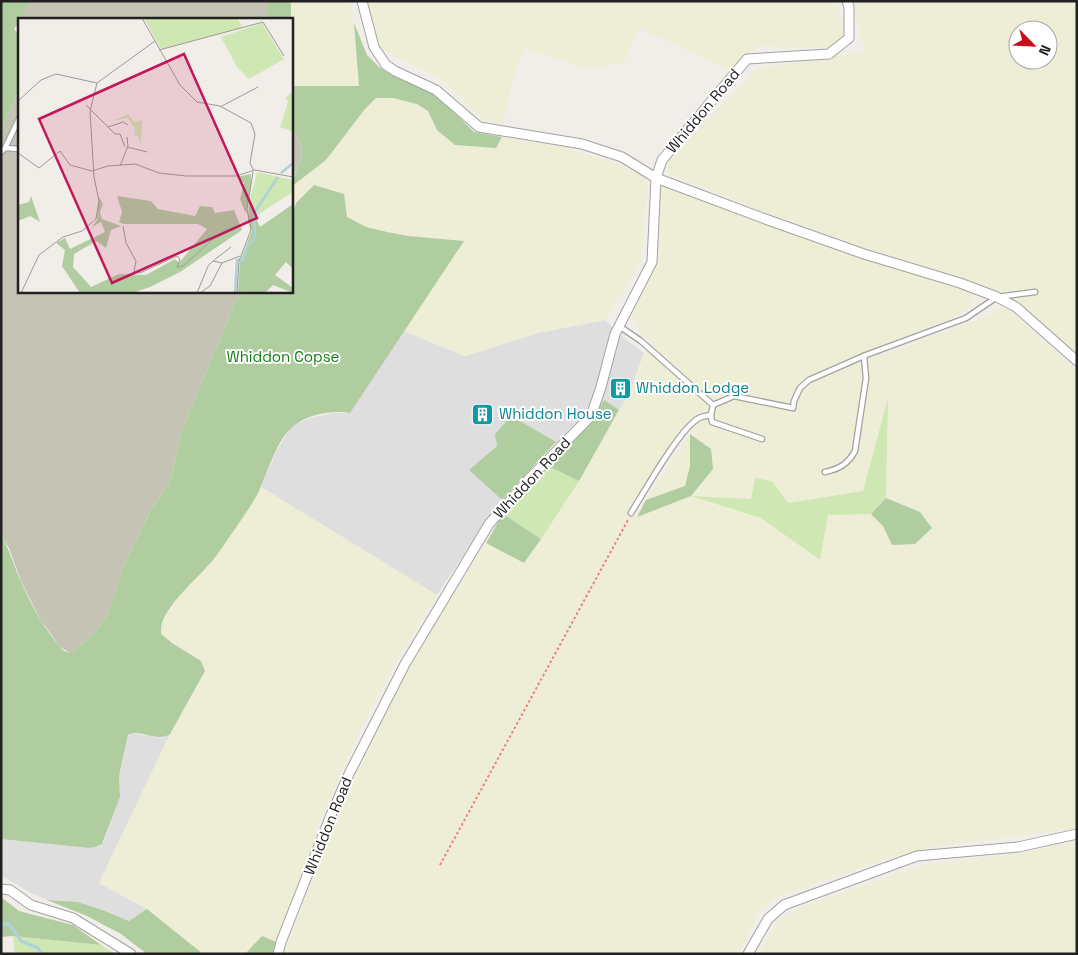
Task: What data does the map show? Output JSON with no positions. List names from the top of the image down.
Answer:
{
  "streets": {
    "street": ["Whiddon Road"]
  },
  "parks": ["Whiddon Copse"],
  "places": {
    "building": ["Whiddon Lodge", "Whiddon House"]
  },
  "north": "bottom right"
}
